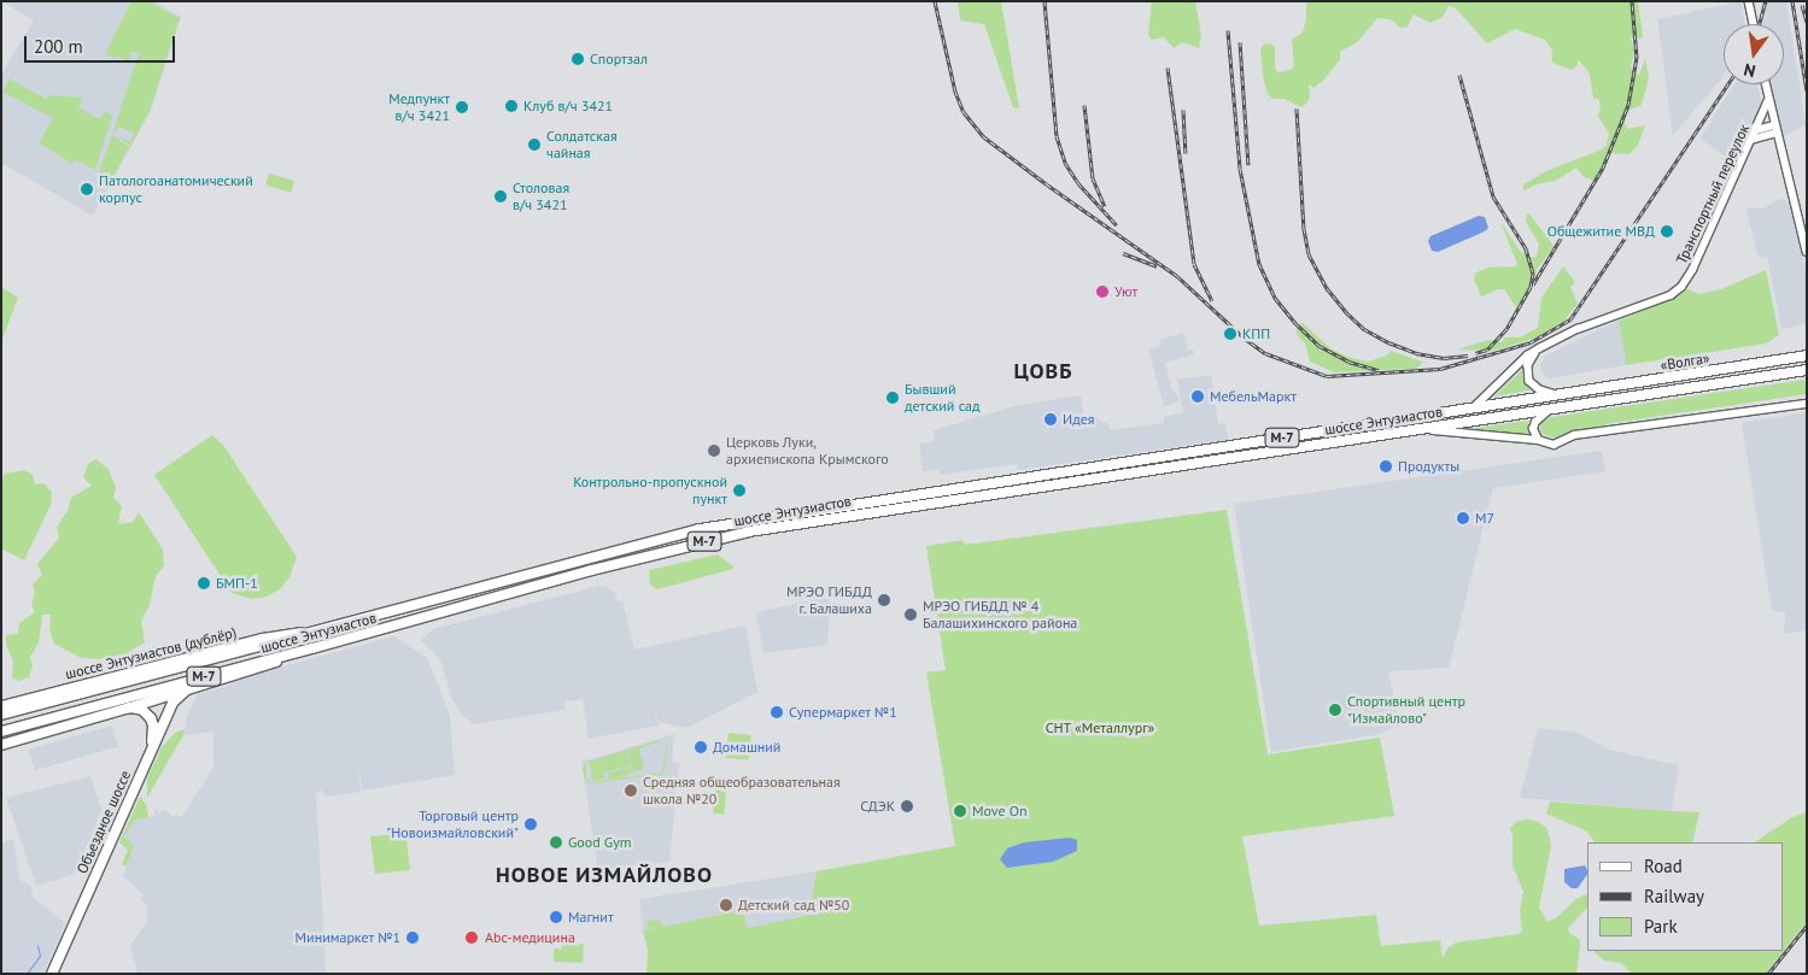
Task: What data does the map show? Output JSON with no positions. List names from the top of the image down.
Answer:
{
  "streets": {
    "main road": [
      "«Волга»",
      "шоссе Энтузиастов",
      "М-7",
      "шоссе Энтузиастов (дублёр)",
      "Объездное шоссе"
    ],
    "street": ["Транспортный переулок"]
  },
  "crossings": [
    ["Транспортный переулок", "шоссе Энтузиастов"],
    ["«Волга»", "шоссе Энтузиастов"],
    ["шоссе Энтузиастов", "шоссе Энтузиастов (дублёр)"]
  ],
  "districts": ["ЦОВБ", "НОВОЕ ИЗМАЙЛОВО"],
  "parks": ["СНТ «Металлург»"],
  "places": [
    "Спортзал",
    "Клуб в/ч 3421",
    "Медпункт в/ч 3421",
    "Солдатская чайная",
    "Патологоанатомический корпус",
    "Столовая в/ч 3421",
    "Общежитие МВД",
    "Уют",
    "КПП",
    "МебельМаркт",
    "Бывший детский сад",
    "Идея",
    "Церковь Луки, архиепископа Крымского",
    "Продукты",
    "Контрольно-пропускной пункт",
    "М7",
    "БМП-1",
    "МРЭО ГИБДД г. Балашиха",
    "МРЭО ГИБДД № 4 Балашихинского района",
    "Спортивный центр \"Измайлово\"",
    "Супермаркет №1",
    "Домашний",
    "Средняя общеобразовательная школа №20",
    "СДЭК",
    "Move On",
    "Торговый центр \"Новоизмайловский\"",
    "Good Gym",
    "Детский сад №50",
    "Магнит",
    "Минимаркет №1",
    "Abc-медицина"
  ],
  "legend": ["Road", "Railway", "Park"],
  "scale_bar": "200 m",
  "north": "bottom"
}
